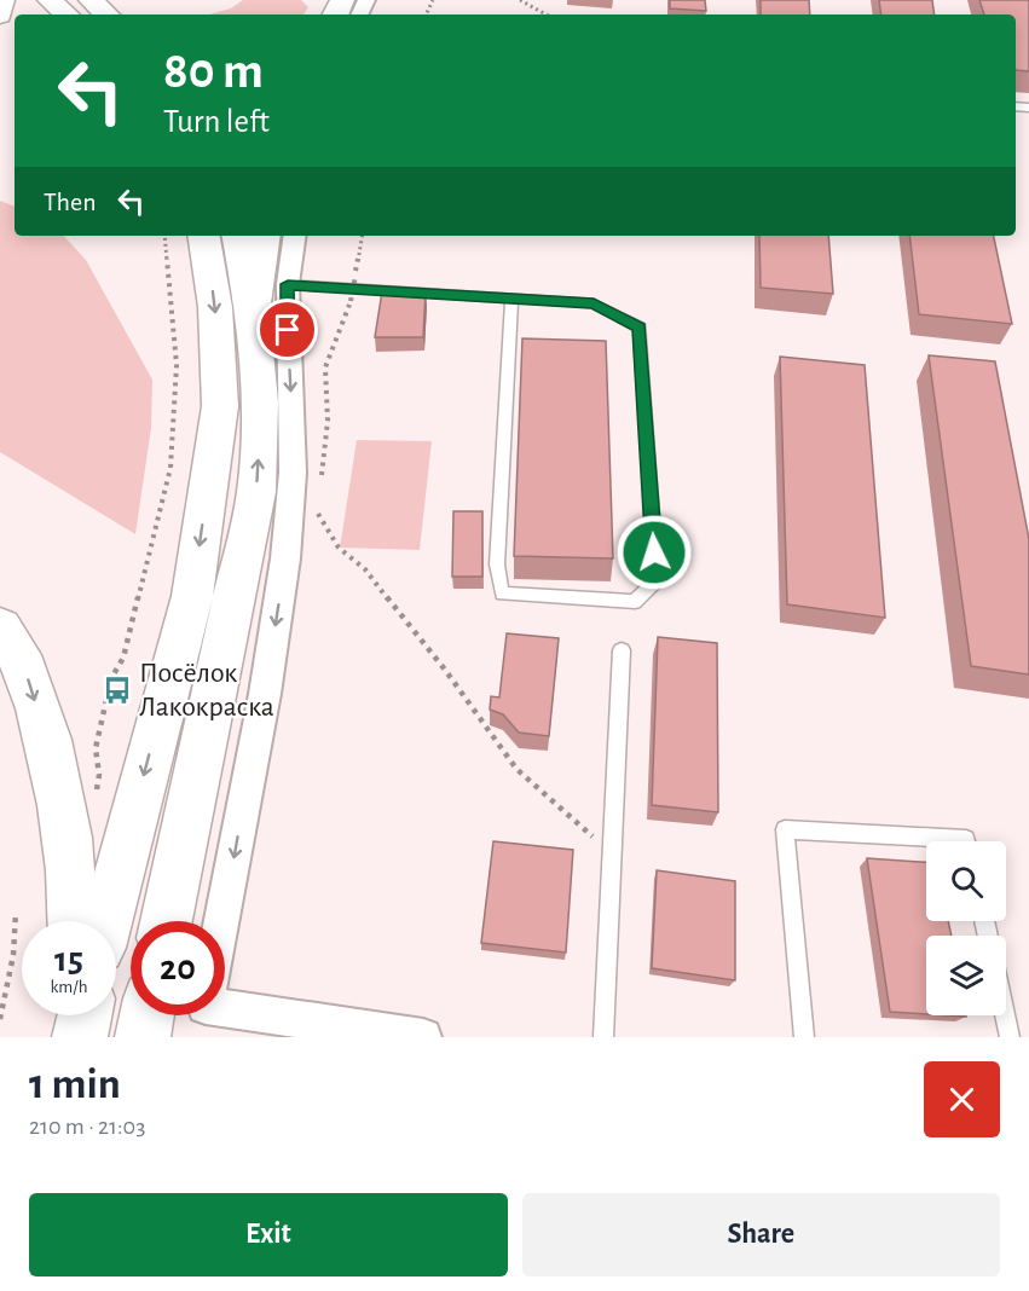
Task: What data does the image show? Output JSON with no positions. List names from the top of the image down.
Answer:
{
  "places": {
    "bus stop": ["Посёлок Лакокраска"]
  },
  "page": {
    "turn": ["80 m", "Turn left"],
    "then": "Then",
    "speed": "15 km/h",
    "limit": "20",
    "heading": ["1 min", "210 m · 21:03"],
    "buttons": ["Exit", "Share"]
  }
}
